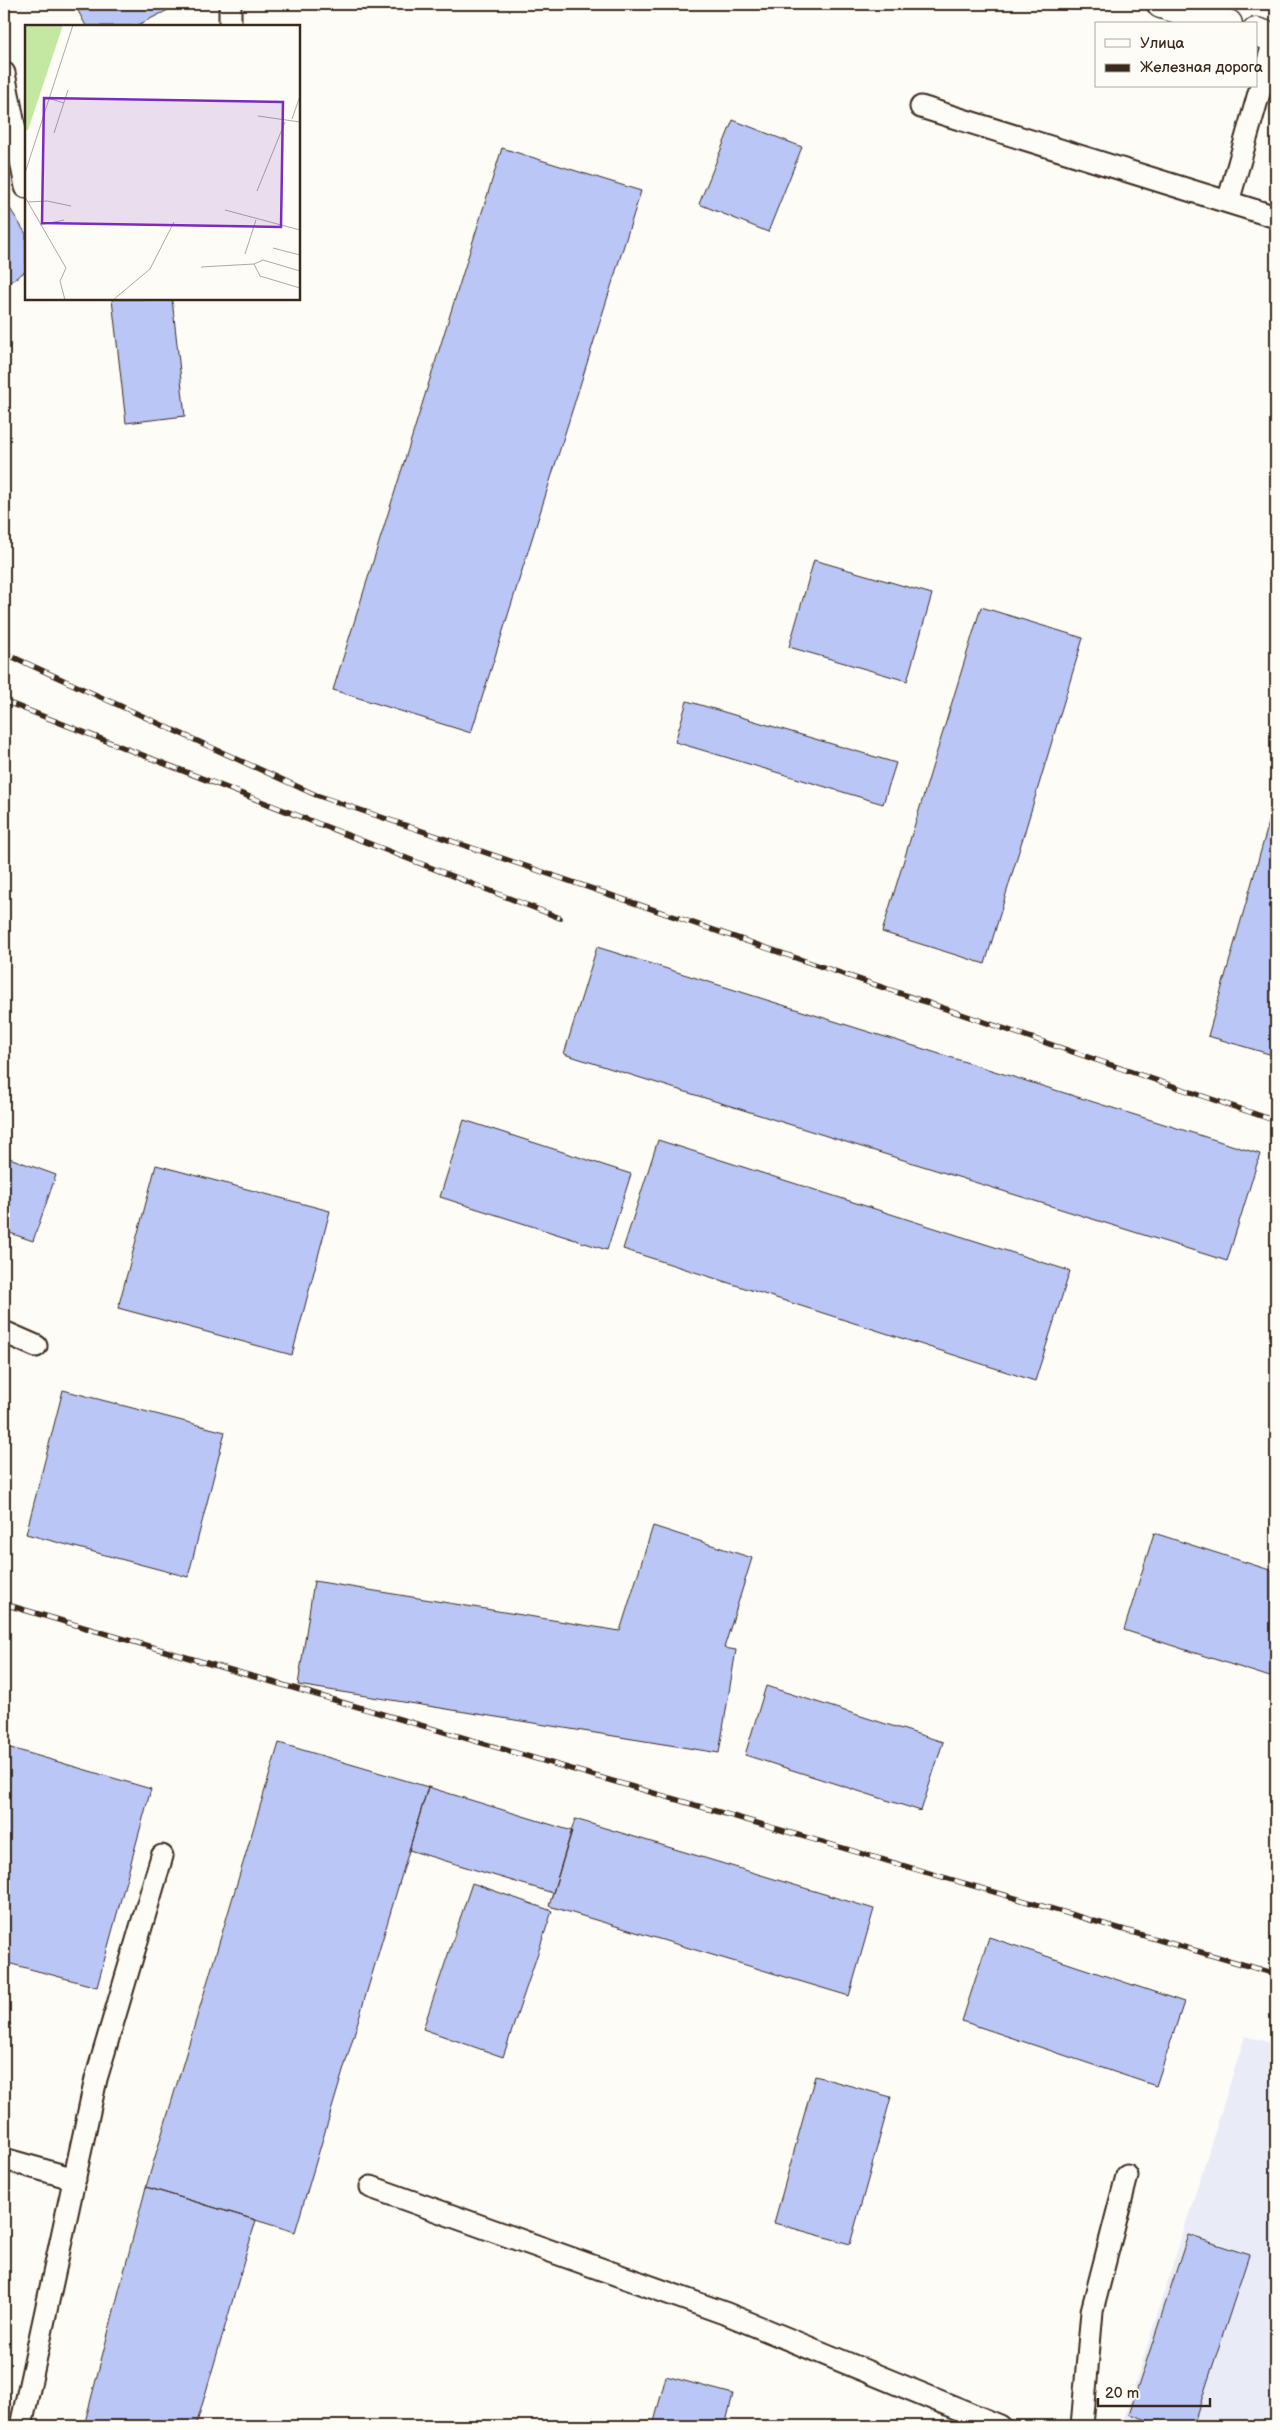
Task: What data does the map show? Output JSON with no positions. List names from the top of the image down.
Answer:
{
  "legend": ["Улица", "Железная дорога"],
  "scale_bar": "20 m"
}
